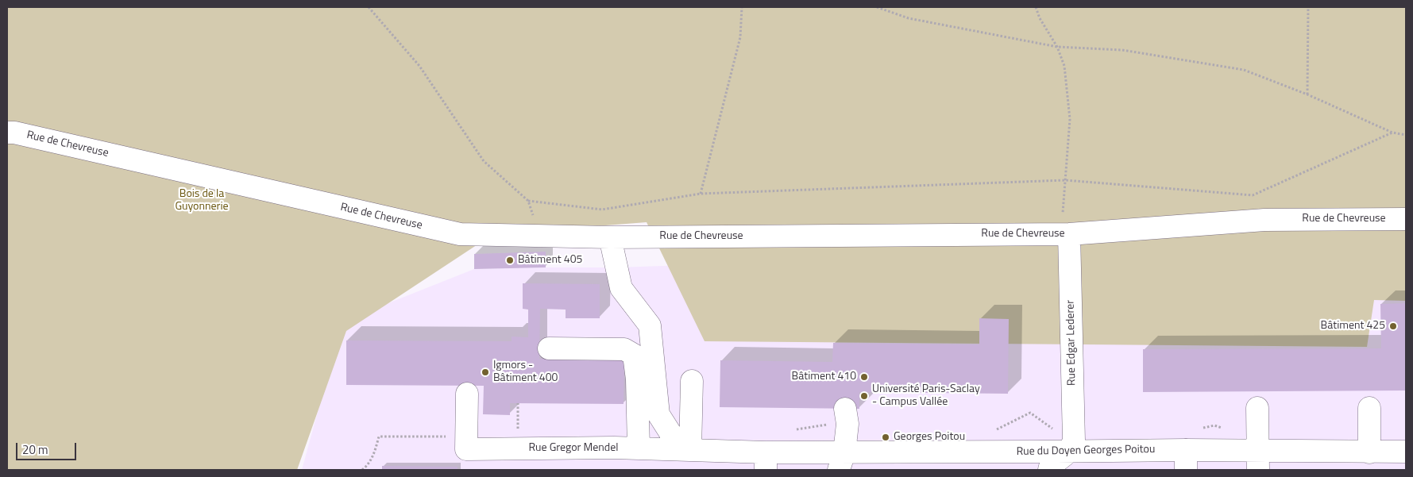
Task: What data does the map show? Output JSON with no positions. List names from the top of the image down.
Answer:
{
  "streets": {
    "street": [
      "Rue de Chevreuse",
      "Rue Edgar Lederer",
      "Rue Gregor Mendel",
      "Rue du Doyen Georges Poitou"
    ]
  },
  "crossings": [
    ["Rue de Chevreuse", "Rue Edgar Lederer"],
    ["Rue Edgar Lederer", "Rue du Doyen Georges Poitou"],
    ["Rue Gregor Mendel", "Rue du Doyen Georges Poitou"]
  ],
  "parks": ["Bois de la Guyonnerie"],
  "places": [
    "Bâtiment 405",
    "Bâtiment 425",
    "Igmors - Bâtiment 400",
    "Bâtiment 410",
    "Université Paris-Saclay - Campus Vallée",
    "Georges Poitou"
  ],
  "scale_bar": "20 m"
}
